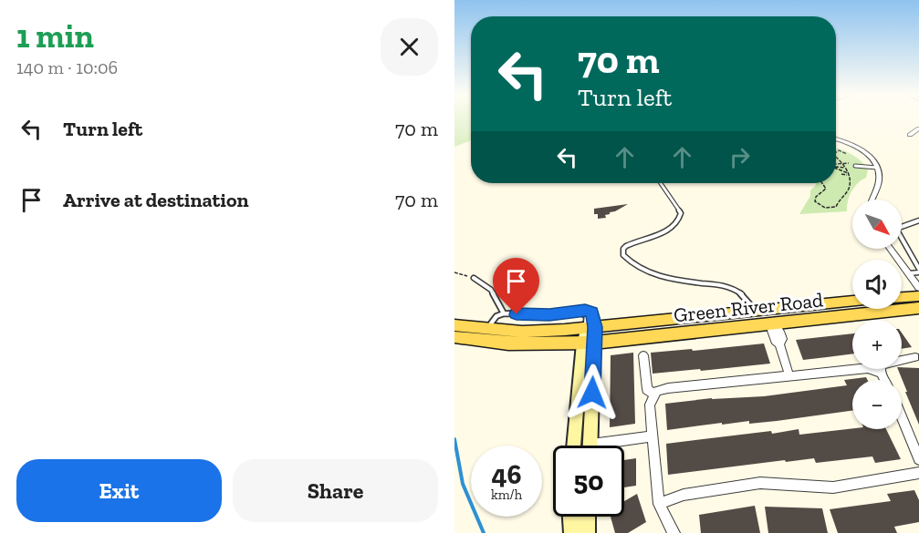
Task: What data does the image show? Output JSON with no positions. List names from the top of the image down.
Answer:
{
  "streets": {
    "main road": ["Green River Road"]
  },
  "north": "bottom right",
  "page": {
    "heading": ["1 min", "140 m · 10:06"],
    "turn": ["70 m", "Turn left"],
    "list": [
      {
        "name": "Turn left",
        "value": "70 m"
      },
      {
        "name": "Arrive at destination",
        "value": "70 m"
      }
    ],
    "map_buttons": ["+", "−"],
    "speed": "46 km/h",
    "limit": "50",
    "buttons": ["Exit", "Share"]
  }
}
